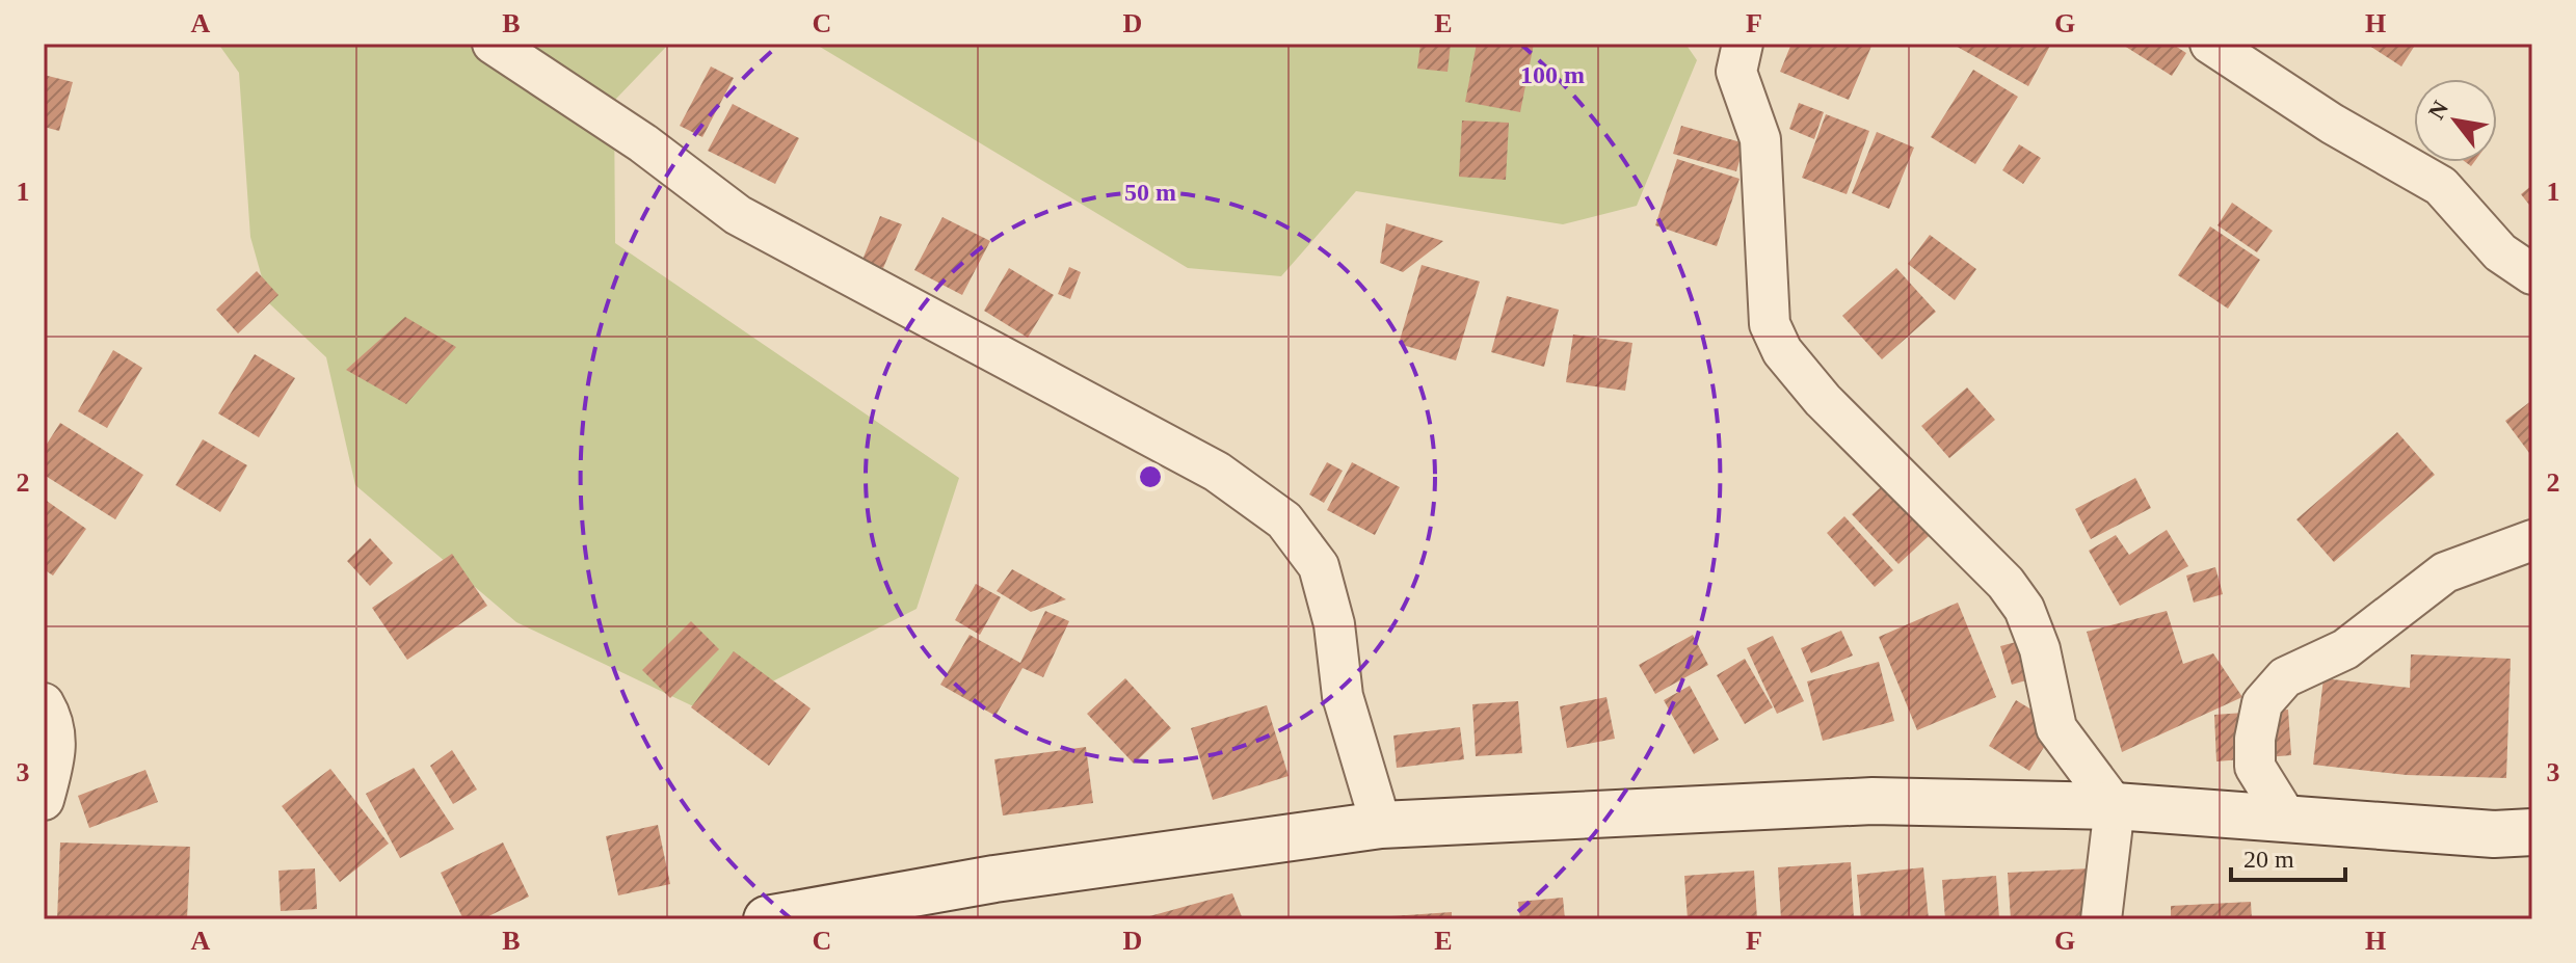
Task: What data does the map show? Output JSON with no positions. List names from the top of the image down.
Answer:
{
  "scale_bar": "20 m",
  "north": "top left",
  "grid": {
    "columns": [
      "A",
      "B",
      "C",
      "D",
      "E",
      "F",
      "G",
      "H"
    ],
    "rows": ["1", "2", "3"]
  },
  "rings": ["100 m", "50 m"]
}
